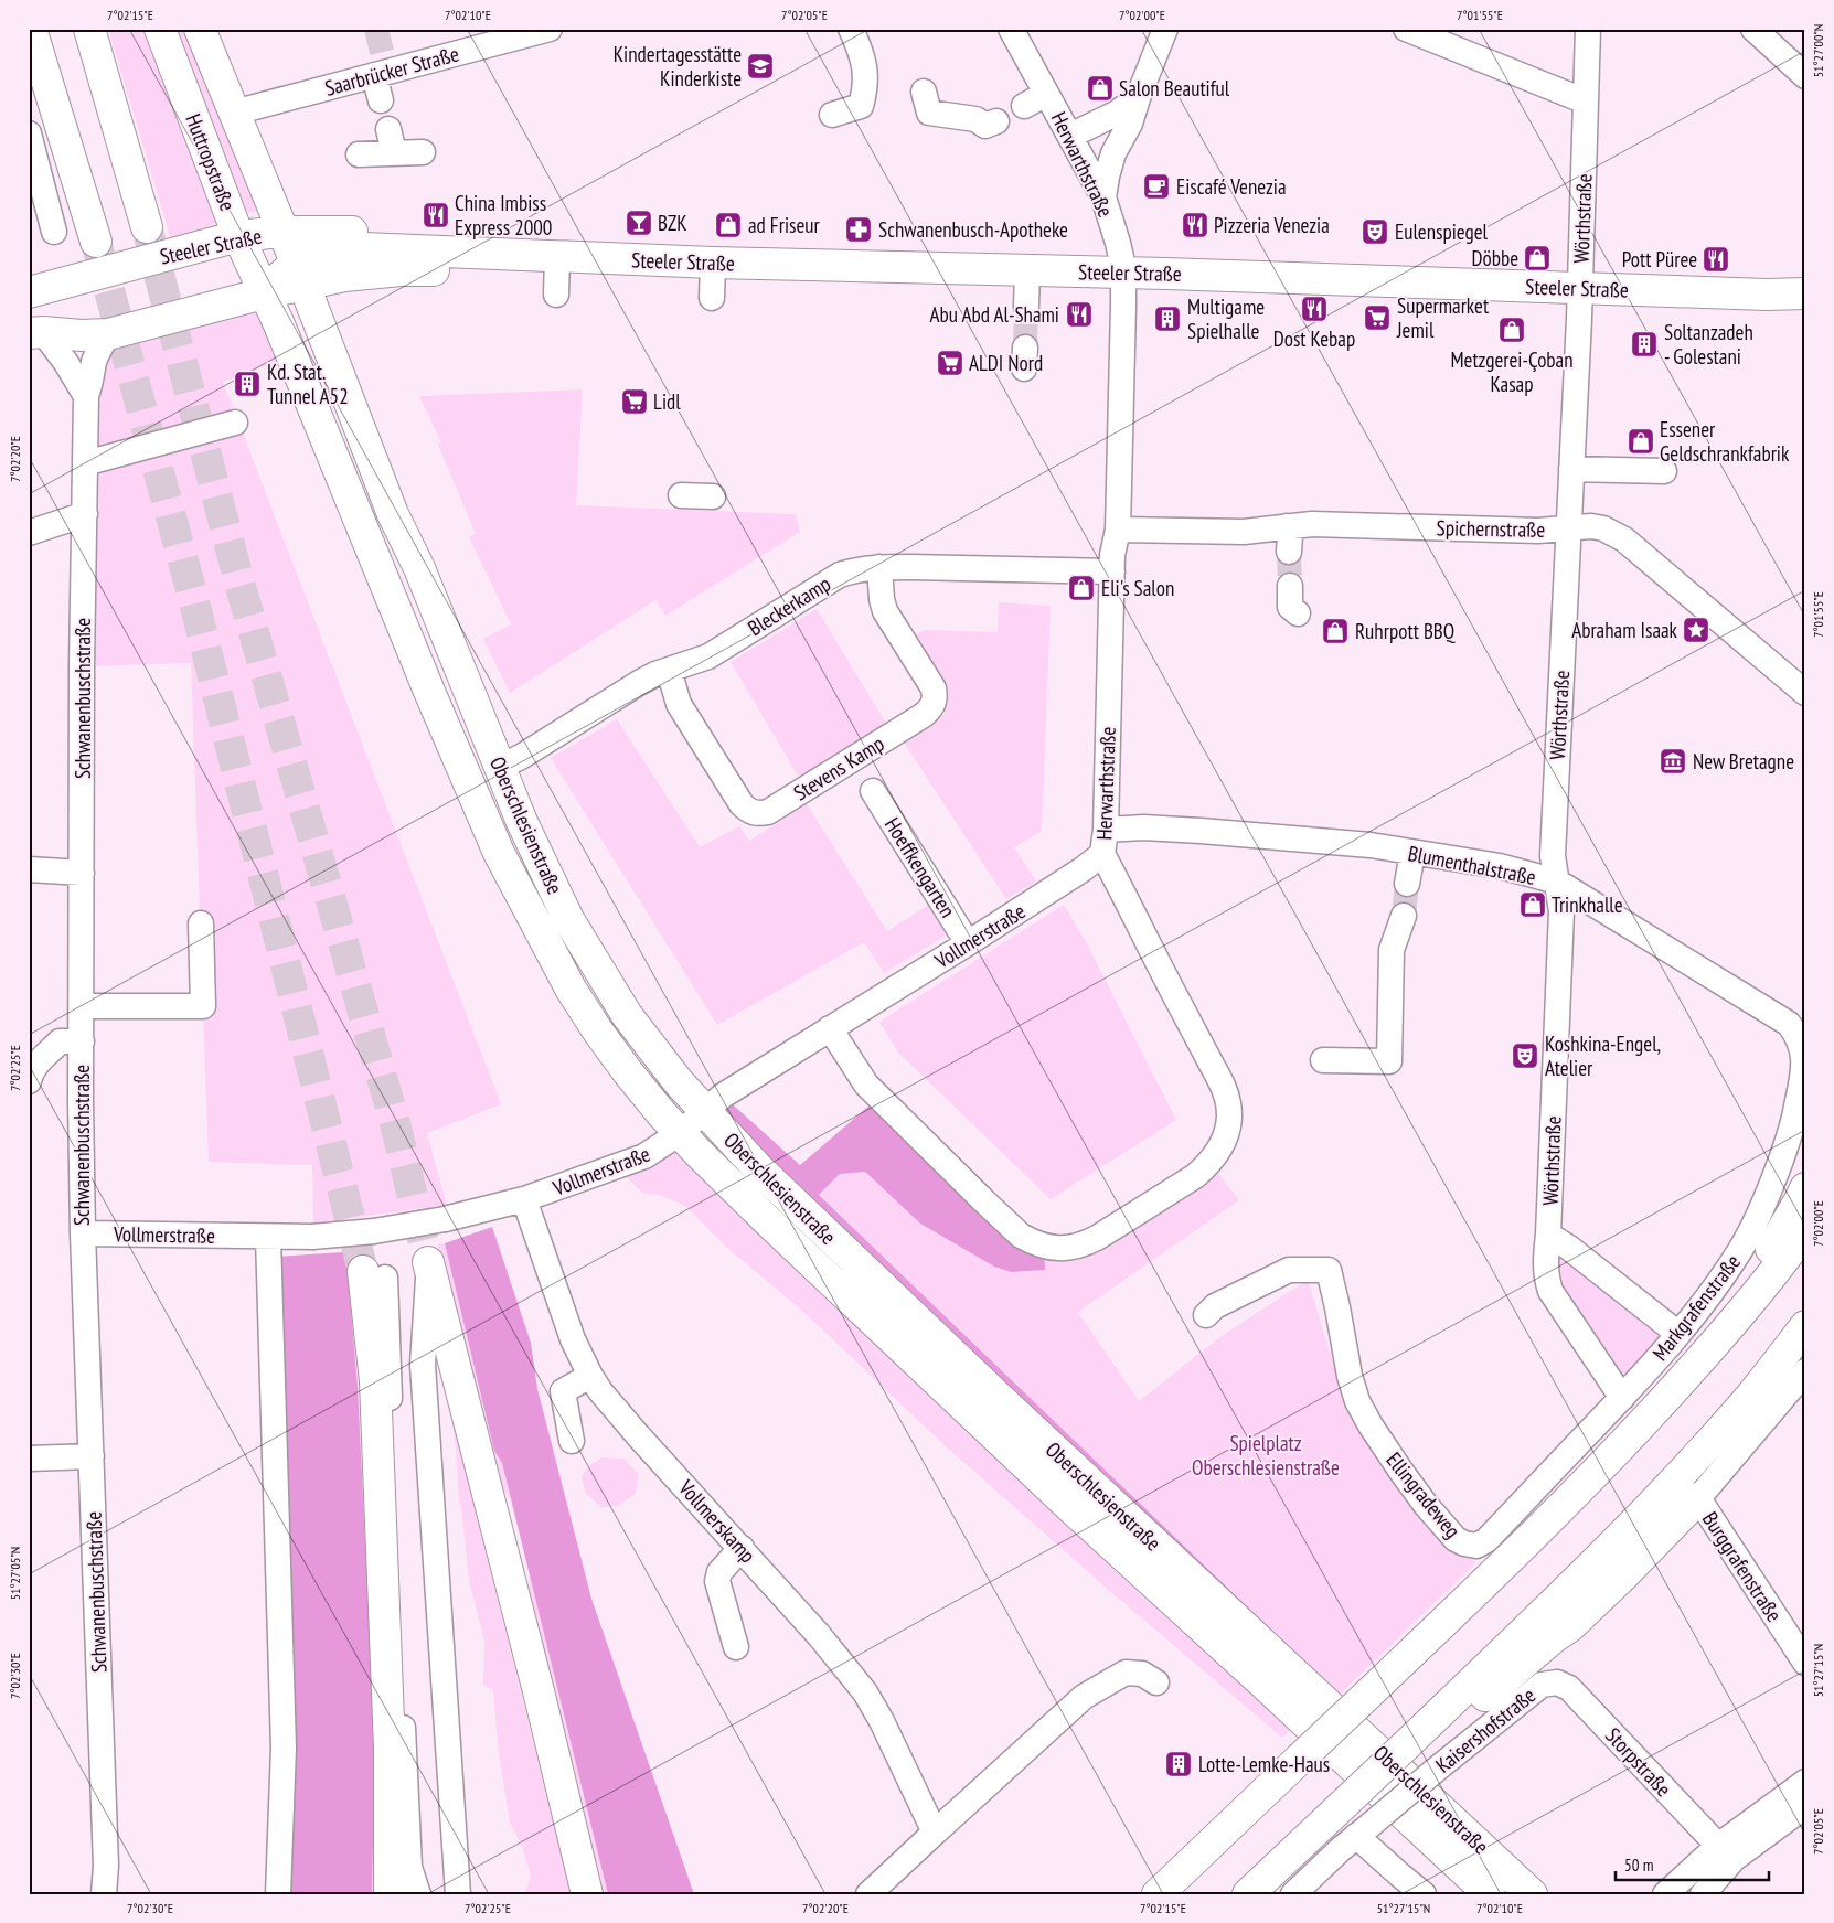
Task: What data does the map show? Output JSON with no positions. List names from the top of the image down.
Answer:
{
  "streets": {
    "main road": ["Huttropstraße", "Steeler Straße", "Oberschlesienstraße"],
    "street": [
      "Saarbrücker Straße",
      "Herwarthstraße",
      "Wörthstraße",
      "Spichernstraße",
      "Bleckerkamp",
      "Schwanenbuschstraße",
      "Stevens Kamp",
      "Blumenthalstraße",
      "Hoeffkengarten",
      "Vollmerstraße",
      "Markgrafenstraße",
      "Ellingradeweg",
      "Vollmerskamp",
      "Burggrafenstraße",
      "Kaisershofstraße",
      "Storpstraße"
    ]
  },
  "crossings": [
    ["Saarbrücker Straße", "Huttropstraße"],
    ["Huttropstraße", "Steeler Straße"],
    ["Huttropstraße", "Oberschlesienstraße"],
    ["Herwarthstraße", "Steeler Straße"],
    ["Herwarthstraße", "Spichernstraße"],
    ["Herwarthstraße", "Bleckerkamp"],
    ["Herwarthstraße", "Blumenthalstraße"],
    ["Herwarthstraße", "Vollmerstraße"],
    ["Wörthstraße", "Steeler Straße"],
    ["Wörthstraße", "Spichernstraße"],
    ["Wörthstraße", "Blumenthalstraße"],
    ["Wörthstraße", "Markgrafenstraße"],
    ["Wörthstraße", "Ellingradeweg"],
    ["Steeler Straße", "Schwanenbuschstraße"],
    ["Steeler Straße", "Oberschlesienstraße"],
    ["Bleckerkamp", "Stevens Kamp"],
    ["Bleckerkamp", "Oberschlesienstraße"],
    ["Schwanenbuschstraße", "Vollmerstraße"],
    ["Oberschlesienstraße", "Vollmerstraße"],
    ["Blumenthalstraße", "Markgrafenstraße"],
    ["Hoeffkengarten", "Vollmerstraße"],
    ["Vollmerstraße", "Vollmerskamp"],
    ["Markgrafenstraße", "Ellingradeweg"],
    ["Kaisershofstraße", "Storpstraße"]
  ],
  "parks": ["Spielplatz Oberschlesienstraße"],
  "places": {
    "school or university": ["Kindertagesstätte Kinderkiste"],
    "shop": [
      "Salon Beautiful",
      "ad Friseur",
      "Döbbe",
      "Metzgerei-Çoban Kasap",
      "Essener Geldschrankfabrik",
      "Eli's Salon",
      "Ruhrpott BBQ",
      "Trinkhalle"
    ],
    "cafe": ["Eiscafé Venezia"],
    "restaurant": [
      "China Imbiss Express 2000",
      "Pizzeria Venezia",
      "Pott Püree",
      "Dost Kebap",
      "Abu Abd Al-Shami"
    ],
    "bar": ["BZK"],
    "pharmacy": ["Schwanenbusch-Apotheke"],
    "theatre": ["Eulenspiegel", "Koshkina-Engel, Atelier"],
    "supermarket": ["Supermarket Jemil", "ALDI Nord", "Lidl"],
    "building": [
      "Multigame Spielhalle",
      "Soltanzadeh - Golestani",
      "Kd. Stat. Tunnel A52",
      "Lotte-Lemke-Haus"
    ],
    "place": ["Abraham Isaak"],
    "museum": ["New Bretagne"]
  },
  "scale_bar": "50 m",
  "coordinates": [
    "7°02'15\"E",
    "7°02'10\"E",
    "7°02'05\"E",
    "7°02'00\"E",
    "7°01'55\"E",
    "51°27'00\"N",
    "7°02'20\"E",
    "7°02'25\"E",
    "51°27'05\"N",
    "51°27'15\"N",
    "7°02'30\"E"
  ]
}
